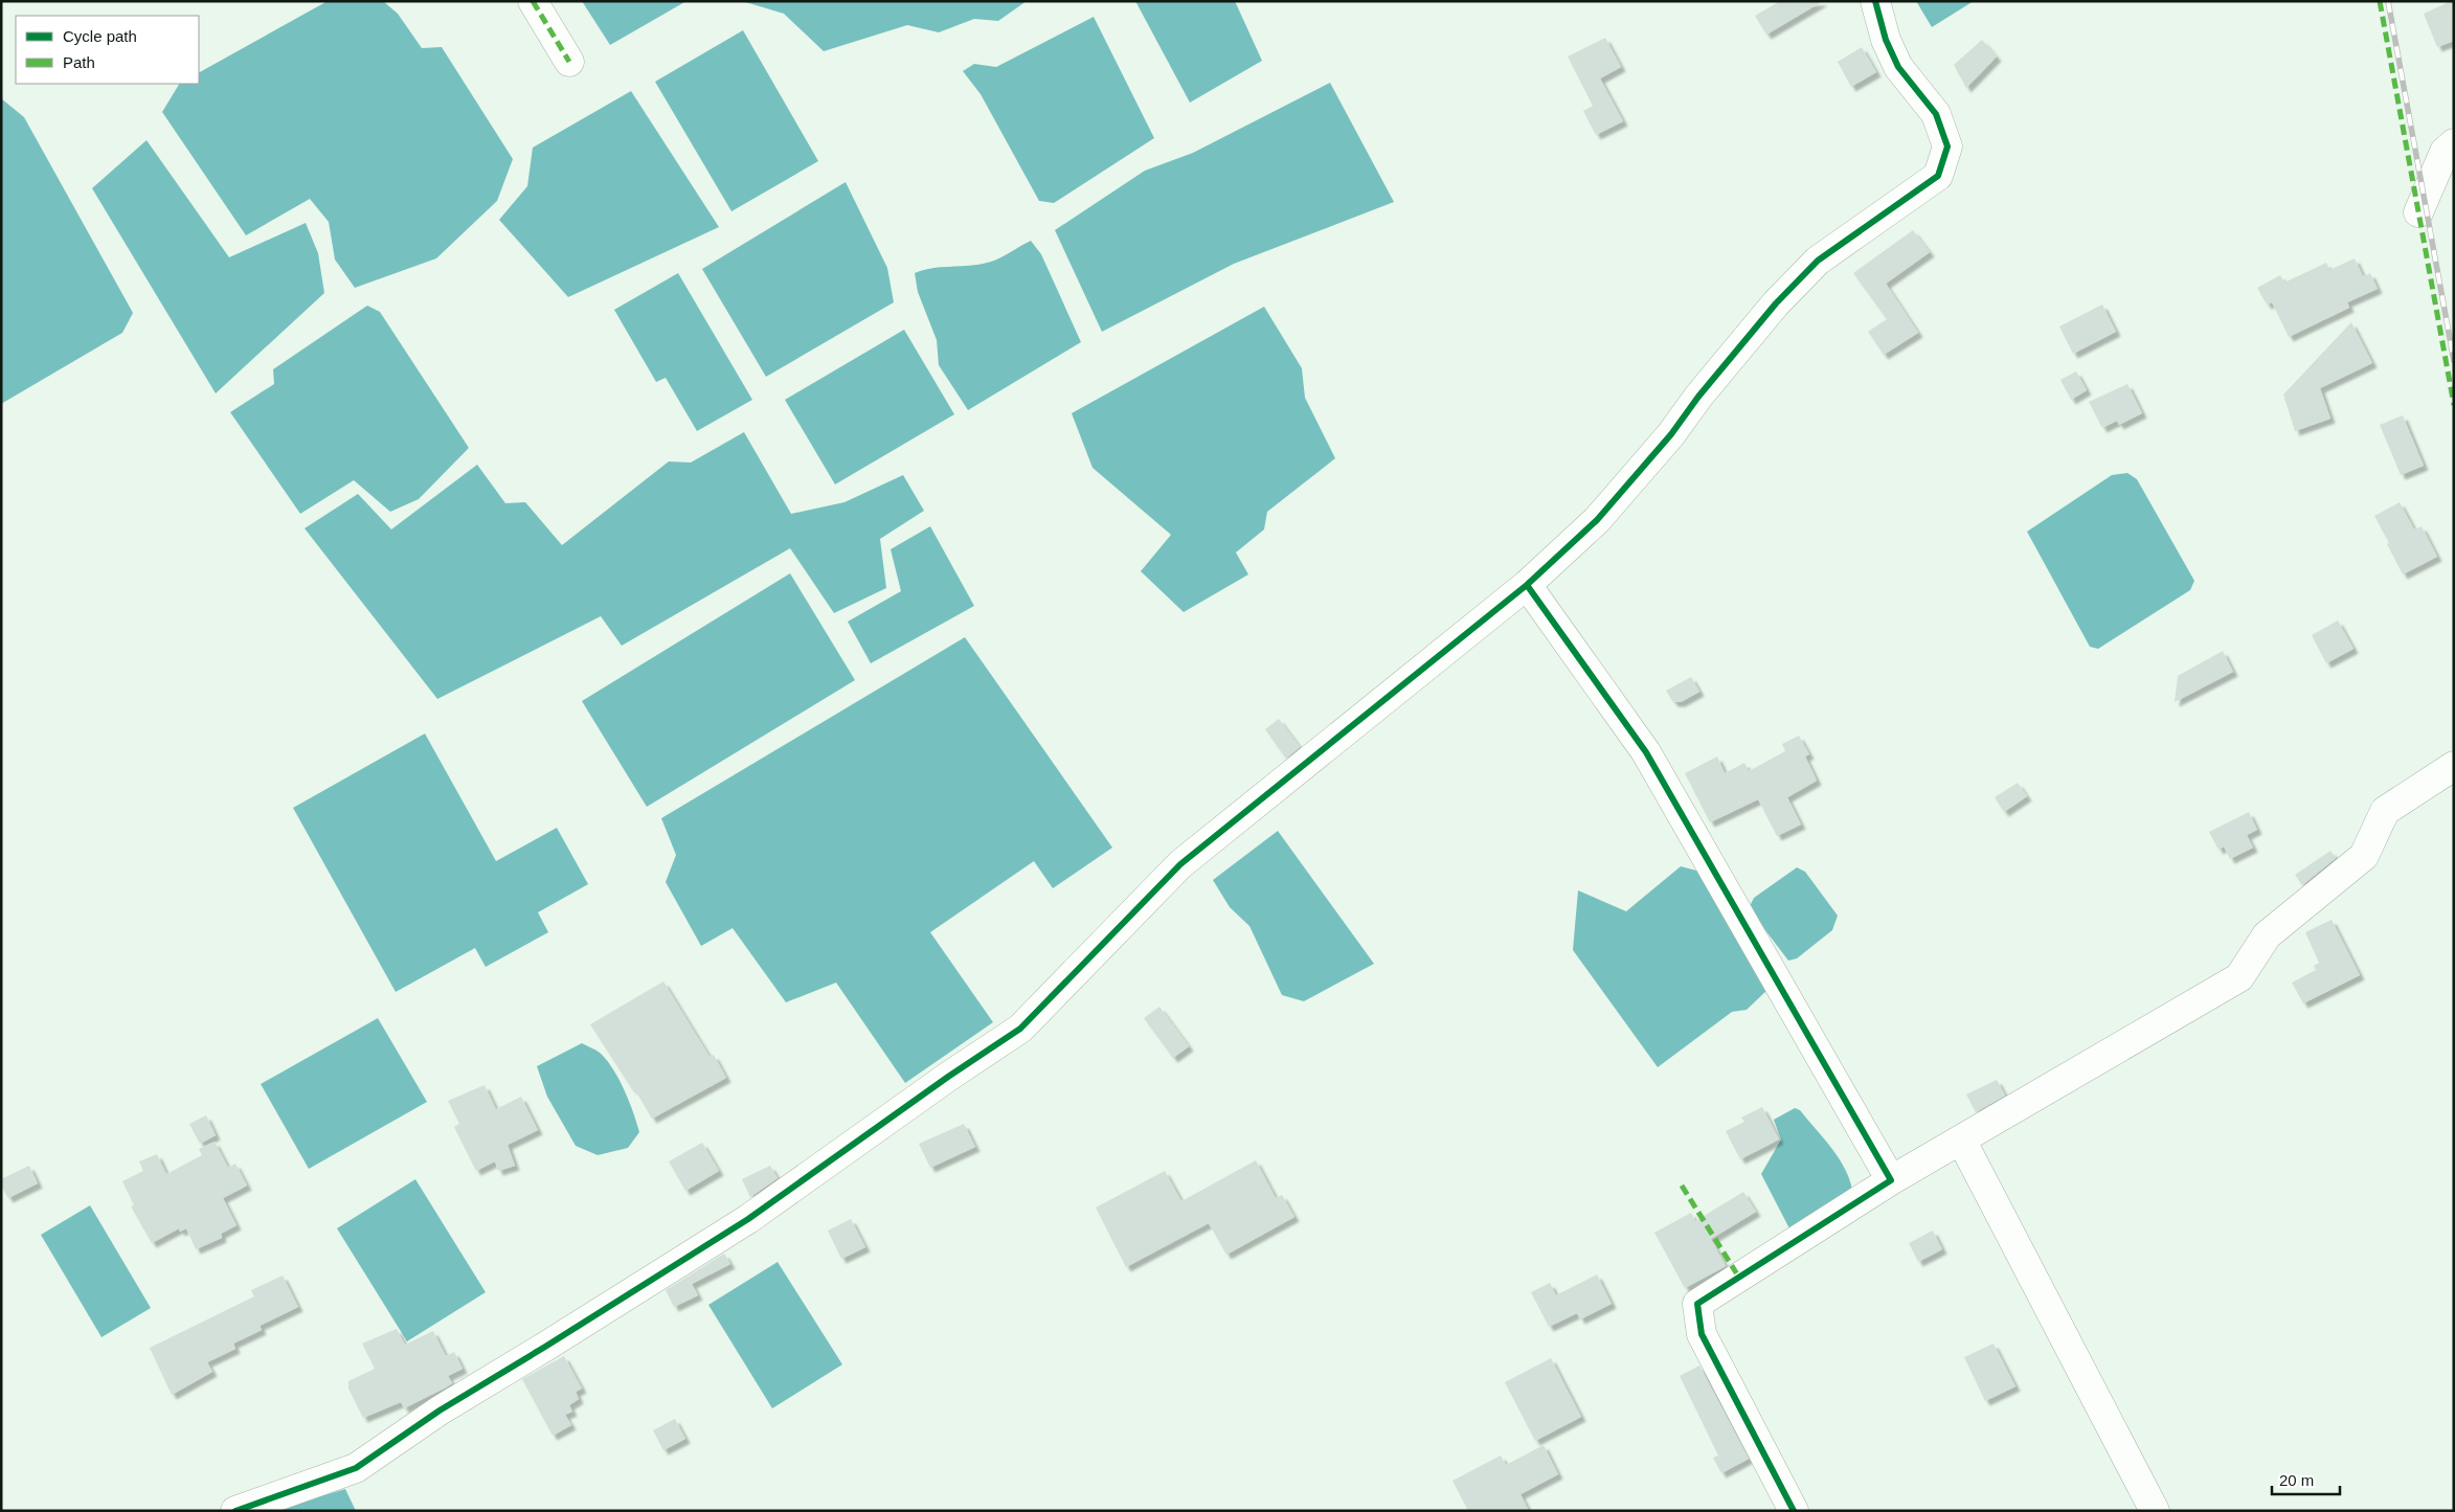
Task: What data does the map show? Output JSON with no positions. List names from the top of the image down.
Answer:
{
  "legend": ["Cycle path", "Path"],
  "scale_bar": "20 m"
}
